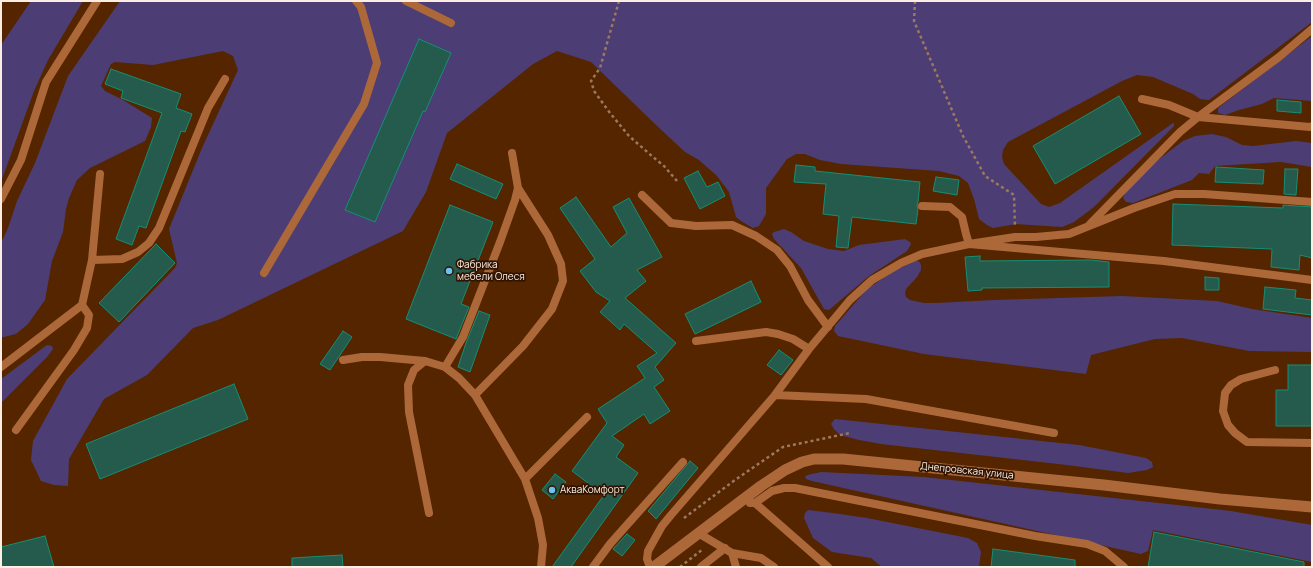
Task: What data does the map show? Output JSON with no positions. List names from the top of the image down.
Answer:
{
  "streets": {
    "main road": ["Днепровская улица"]
  },
  "places": ["Фабрика мебели Олеся", "АкваКомфорт"]
}
